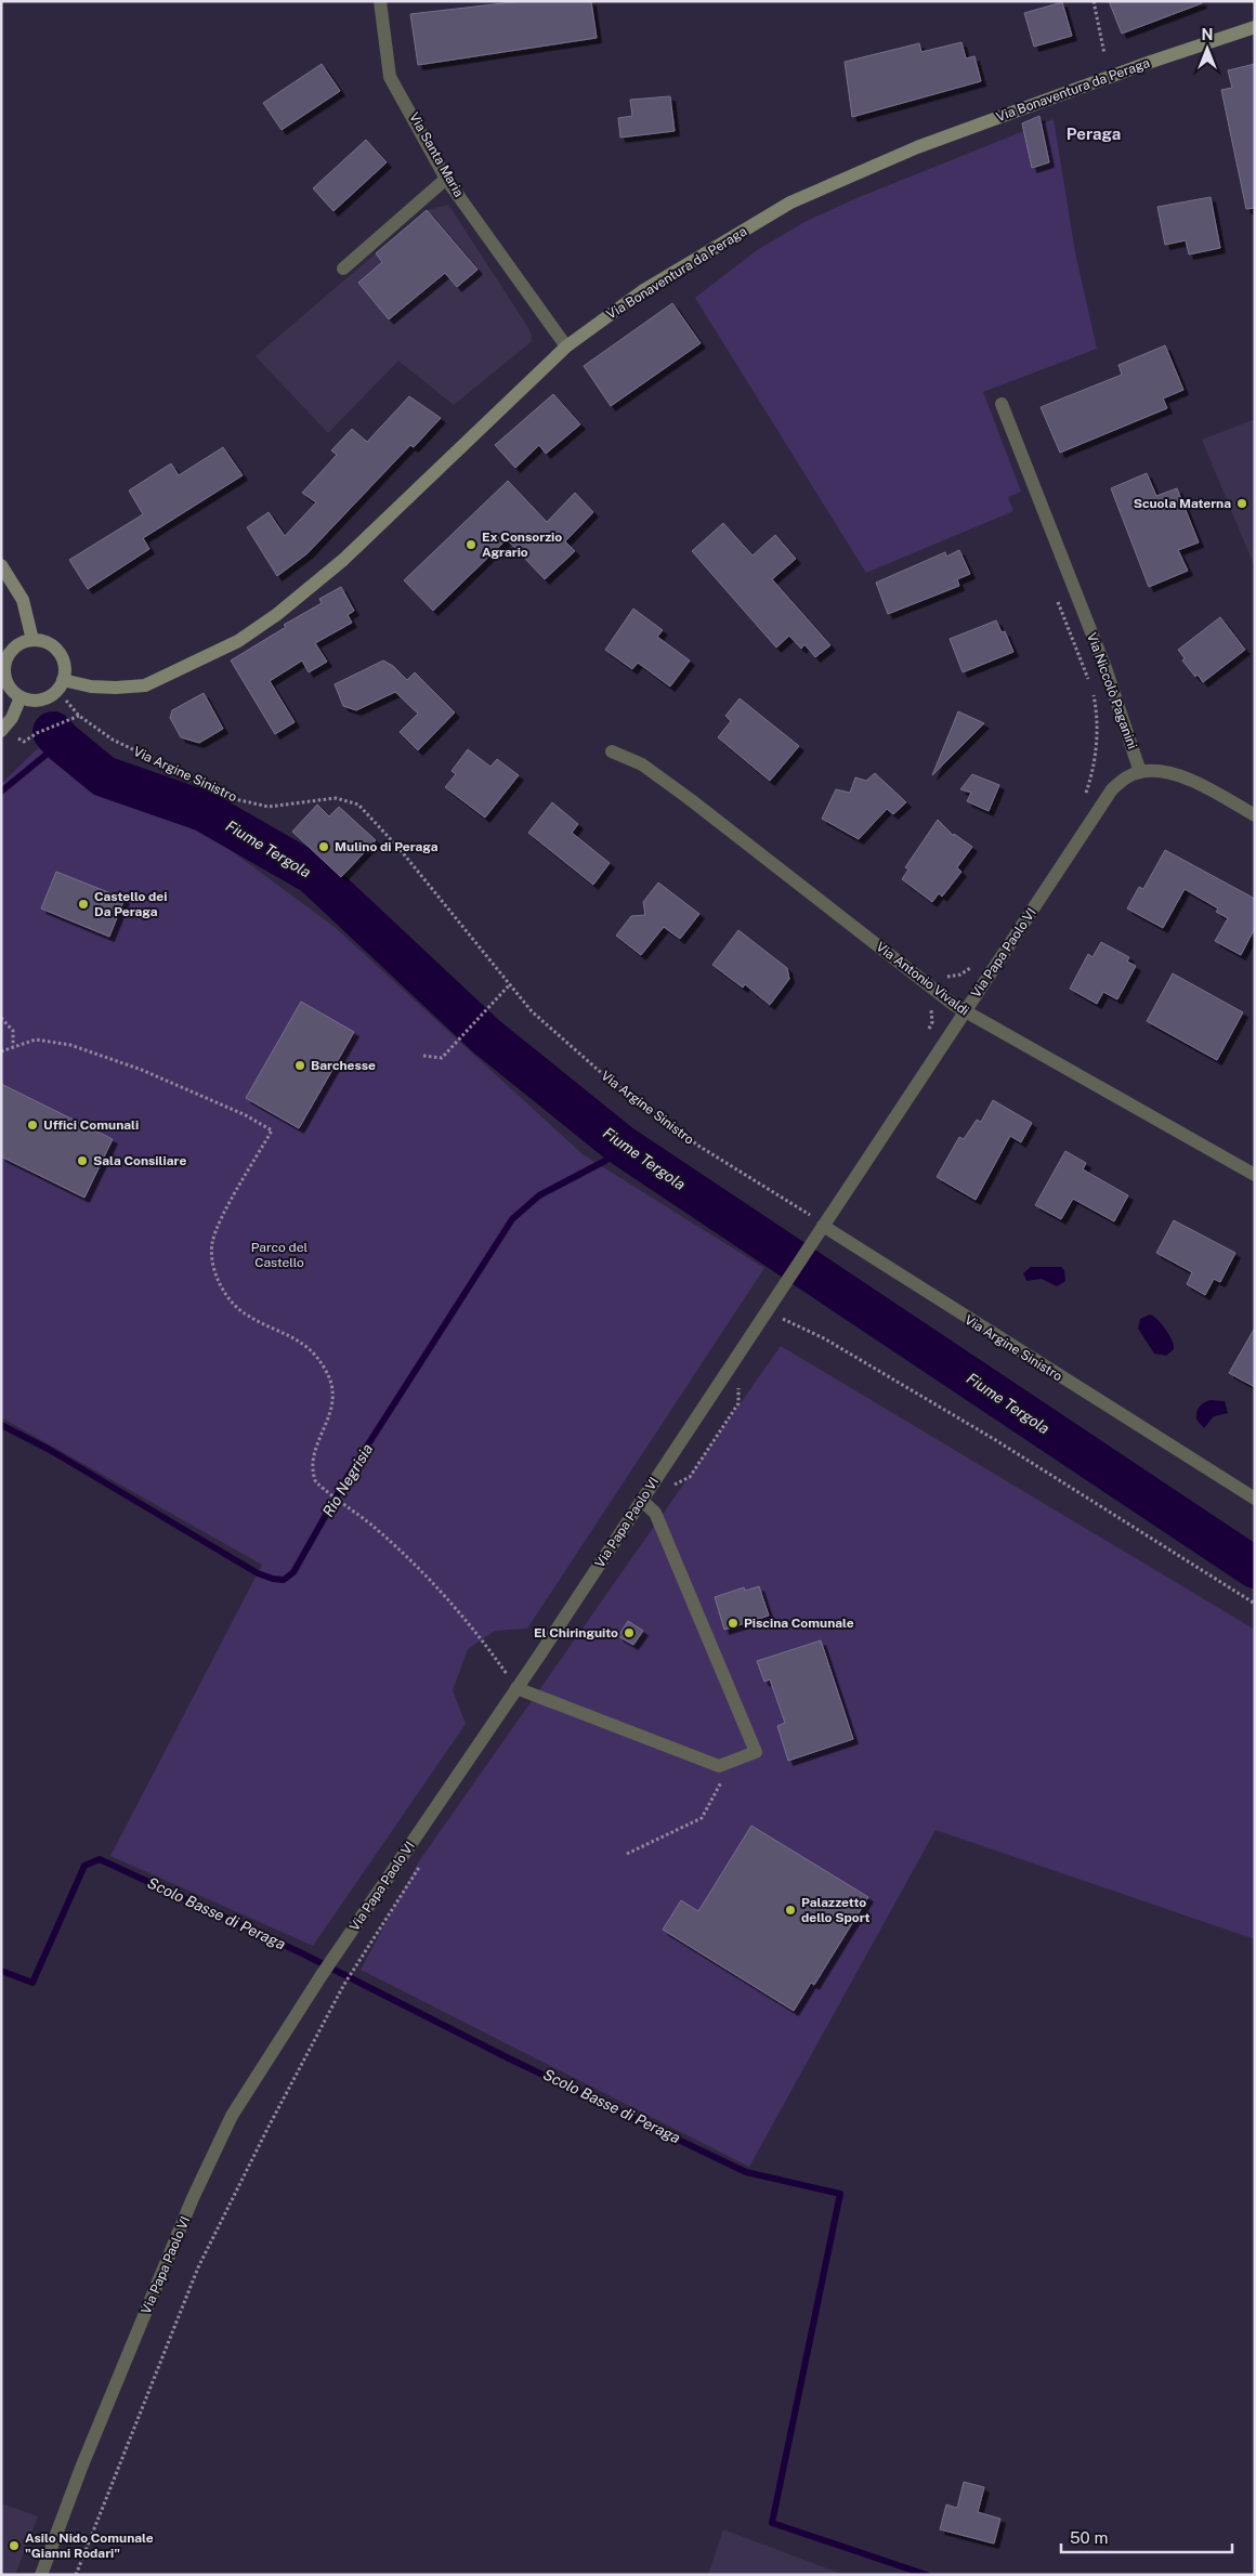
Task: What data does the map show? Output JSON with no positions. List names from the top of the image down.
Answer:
{
  "streets": {
    "main road": ["Via Bonaventura da Peraga"],
    "street": [
      "Via Santa Maria",
      "Via Niccolò Paganini",
      "Via Argine Sinistro",
      "Via Papa Paolo VI",
      "Via Antonio Vivaldi"
    ]
  },
  "crossings": [
    ["Via Bonaventura da Peraga", "Via Santa Maria"],
    ["Via Bonaventura da Peraga", "Via Argine Sinistro"],
    ["Via Niccolò Paganini", "Via Papa Paolo VI"],
    ["Via Argine Sinistro", "Via Papa Paolo VI"],
    ["Via Papa Paolo VI", "Via Antonio Vivaldi"]
  ],
  "districts": ["Peraga"],
  "water": ["Fiume Tergola", "Rio Negrisia", "Scolo Basse di Peraga"],
  "parks": ["Parco del Castello"],
  "places": [
    "Scuola Materna",
    "Ex Consorzio Agrario",
    "Mulino di Peraga",
    "Castello dei Da Peraga",
    "Barchesse",
    "Uffici Comunali",
    "Sala Consiliare",
    "Piscina Comunale",
    "El Chiringuito",
    "Palazzetto dello Sport",
    "Asilo Nido Comunale \"Gianni Rodari\""
  ],
  "scale_bar": "50 m",
  "north": "top"
}
